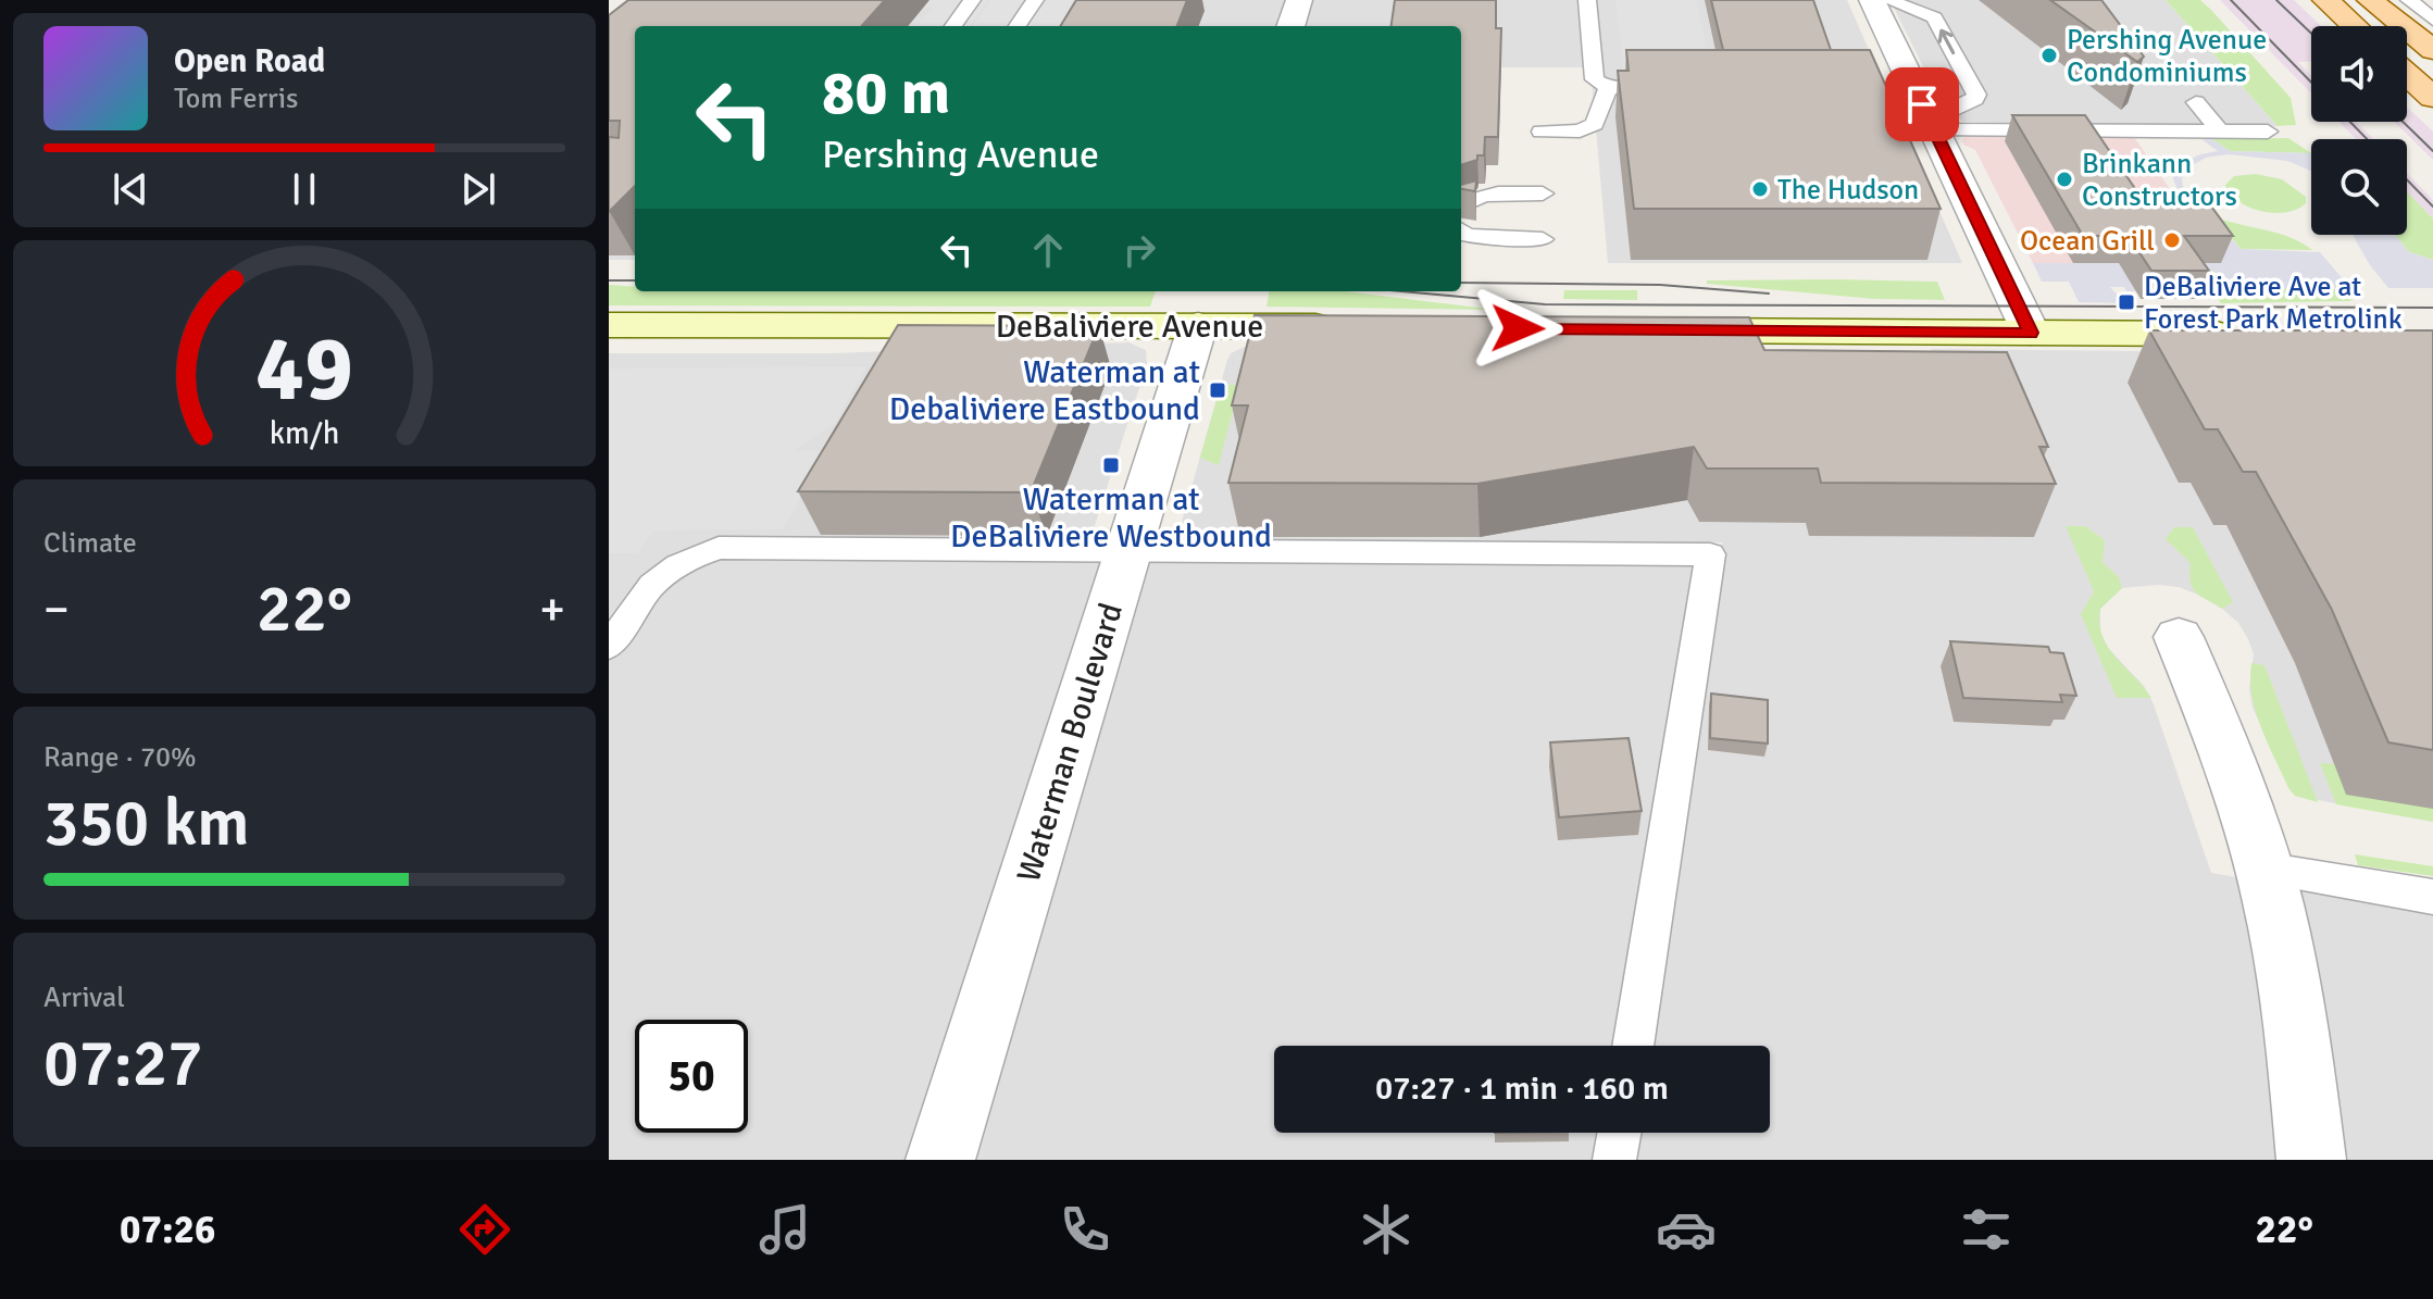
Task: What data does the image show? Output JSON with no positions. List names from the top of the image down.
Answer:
{
  "streets": {
    "main road": ["DeBaliviere Avenue"],
    "street": ["Waterman Boulevard"]
  },
  "crossings": [
    ["DeBaliviere Avenue", "Waterman Boulevard"]
  ],
  "places": {
    "other": [
      "Pershing Avenue Condominiums",
      "Brinkann Constructors",
      "The Hudson",
      "Ocean Grill"
    ],
    "transit": ["DeBaliviere Ave at Forest Park Metrolink", "Waterman at Debaliviere Eastbound", "Waterman at DeBaliviere Westbound"]
  },
  "page": {
    "song": ["Open Road", "Tom Ferris"],
    "turn": ["80 m", "Pershing Avenue"],
    "tile": [
      "Climate",
      ["Range · 70%", "350 km"],
      ["Arrival", "07:27"]
    ],
    "heat": ["−", "22°", "+"],
    "limit": "50",
    "trip": "07:27 · 1 min · 160 m",
    "tabs": ["07:26", "22°"],
    "gauge": ["49", "km/h"]
  }
}
